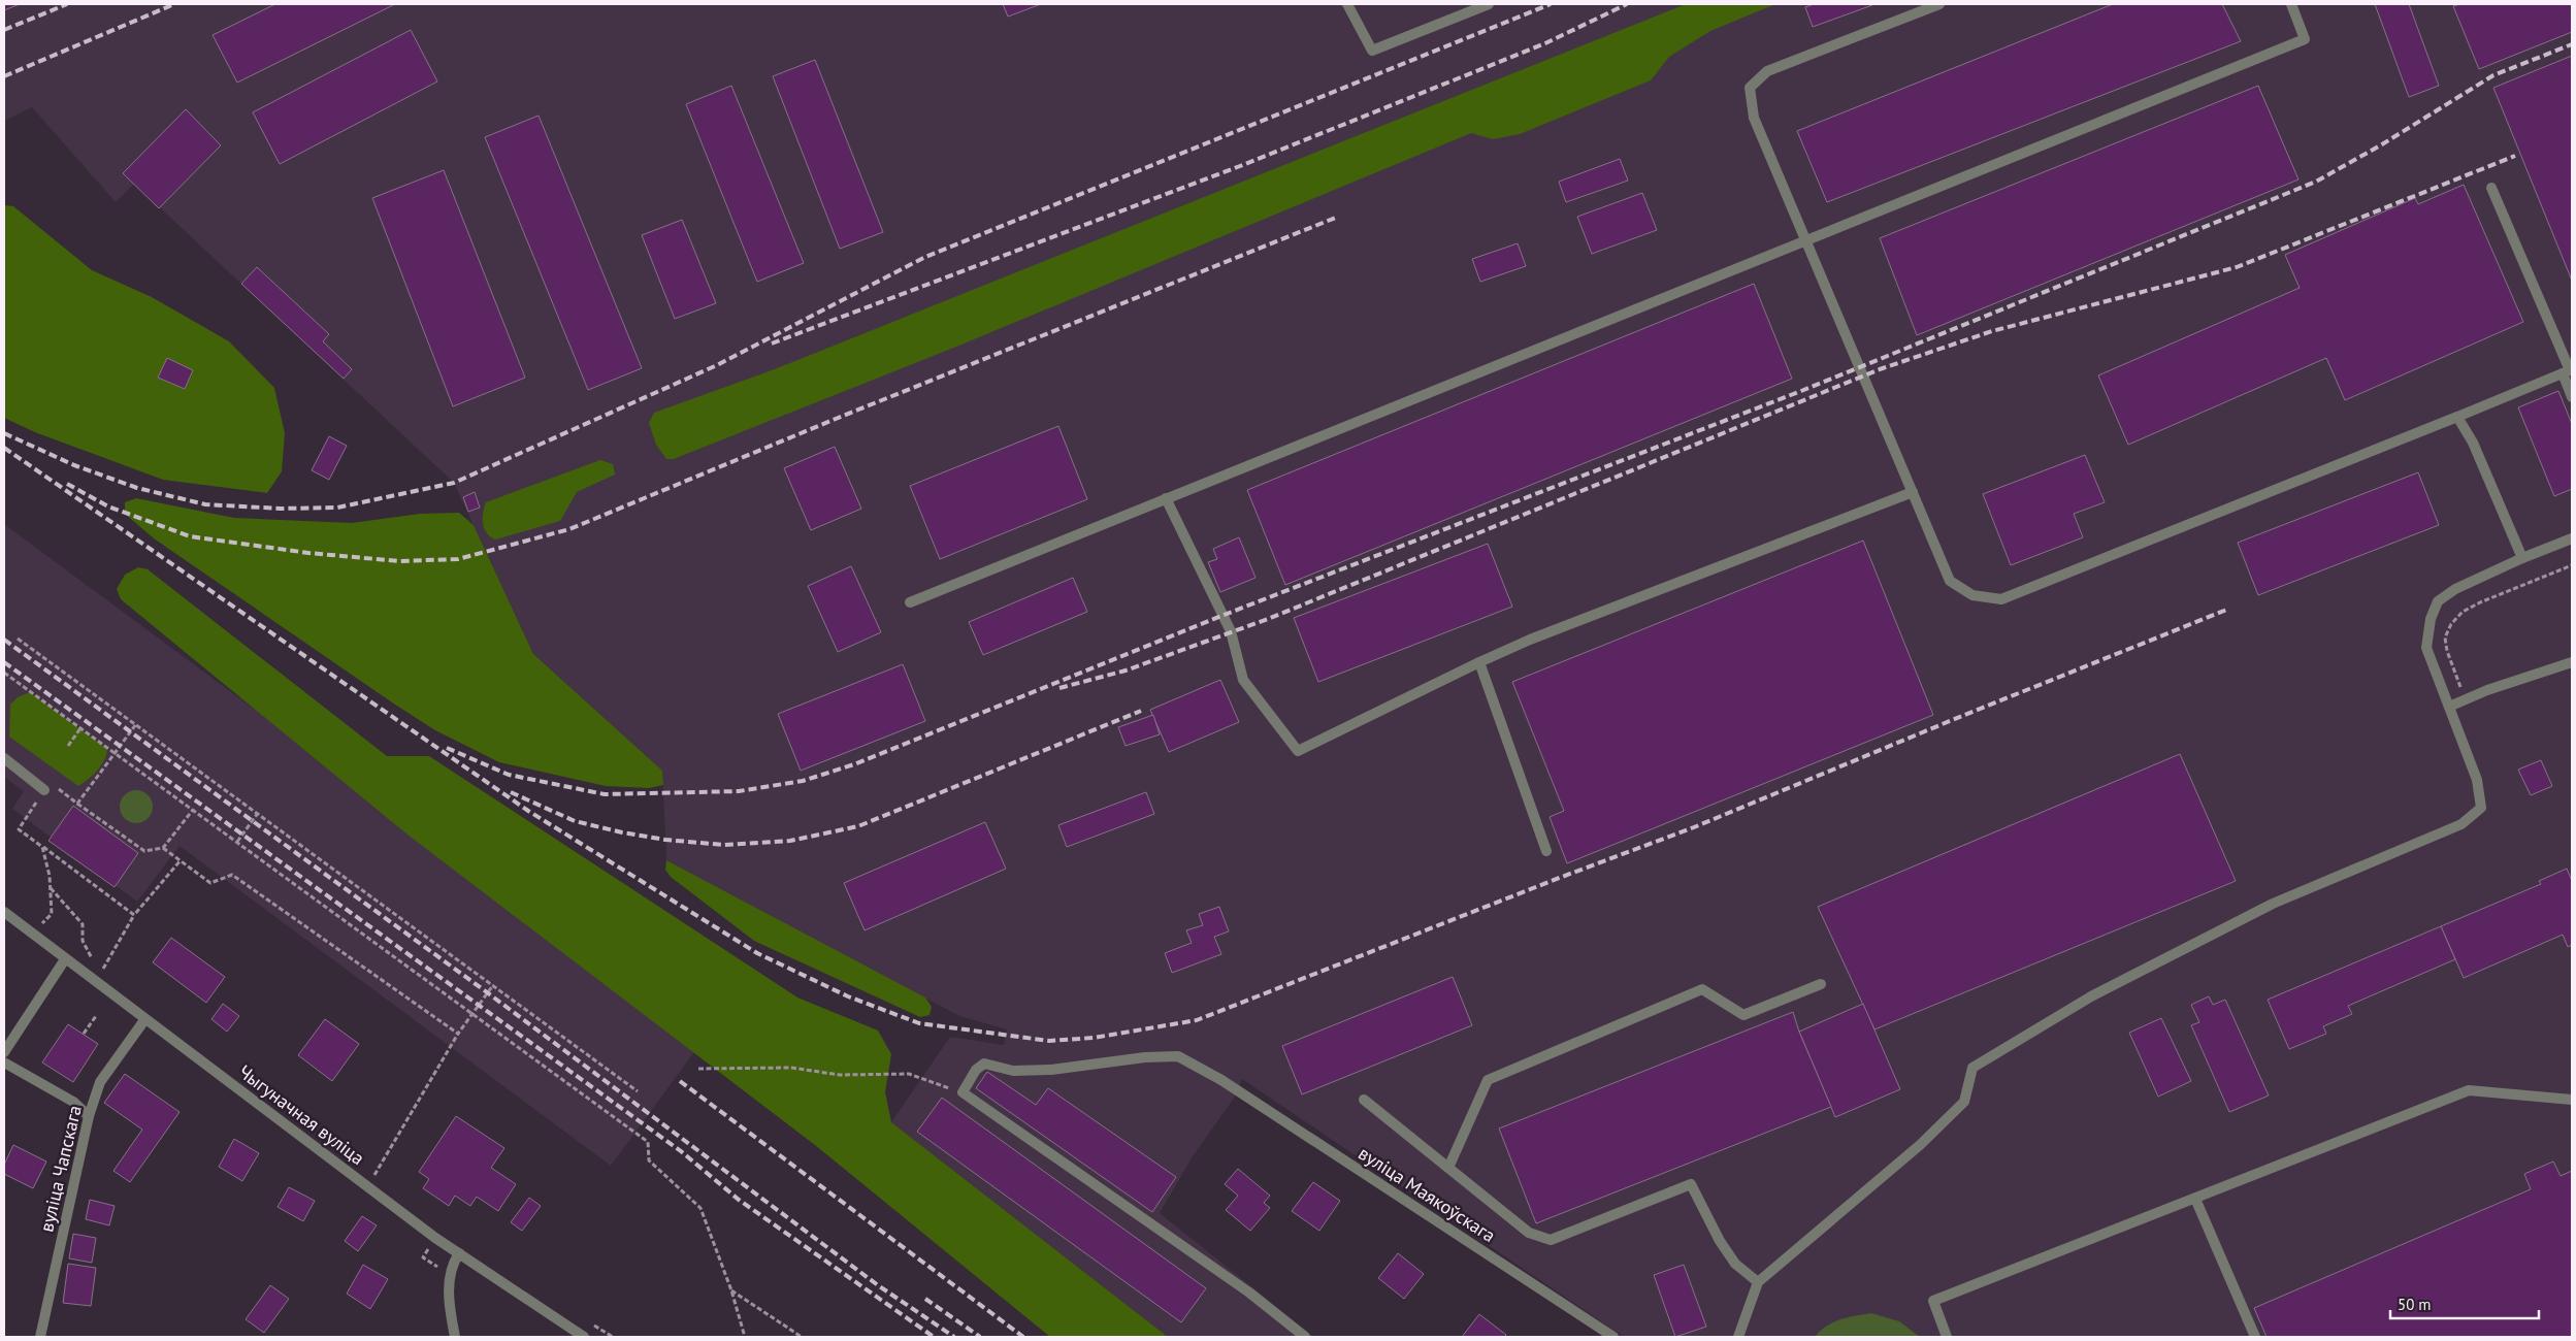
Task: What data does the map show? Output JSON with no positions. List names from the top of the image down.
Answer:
{
  "streets": {
    "street": ["Чыгуначная вуліца", "вуліца Чапскага", "вуліца Маякоўскага"]
  },
  "crossings": [
    ["Чыгуначная вуліца", "вуліца Чапскага"]
  ],
  "scale_bar": "50 m"
}
